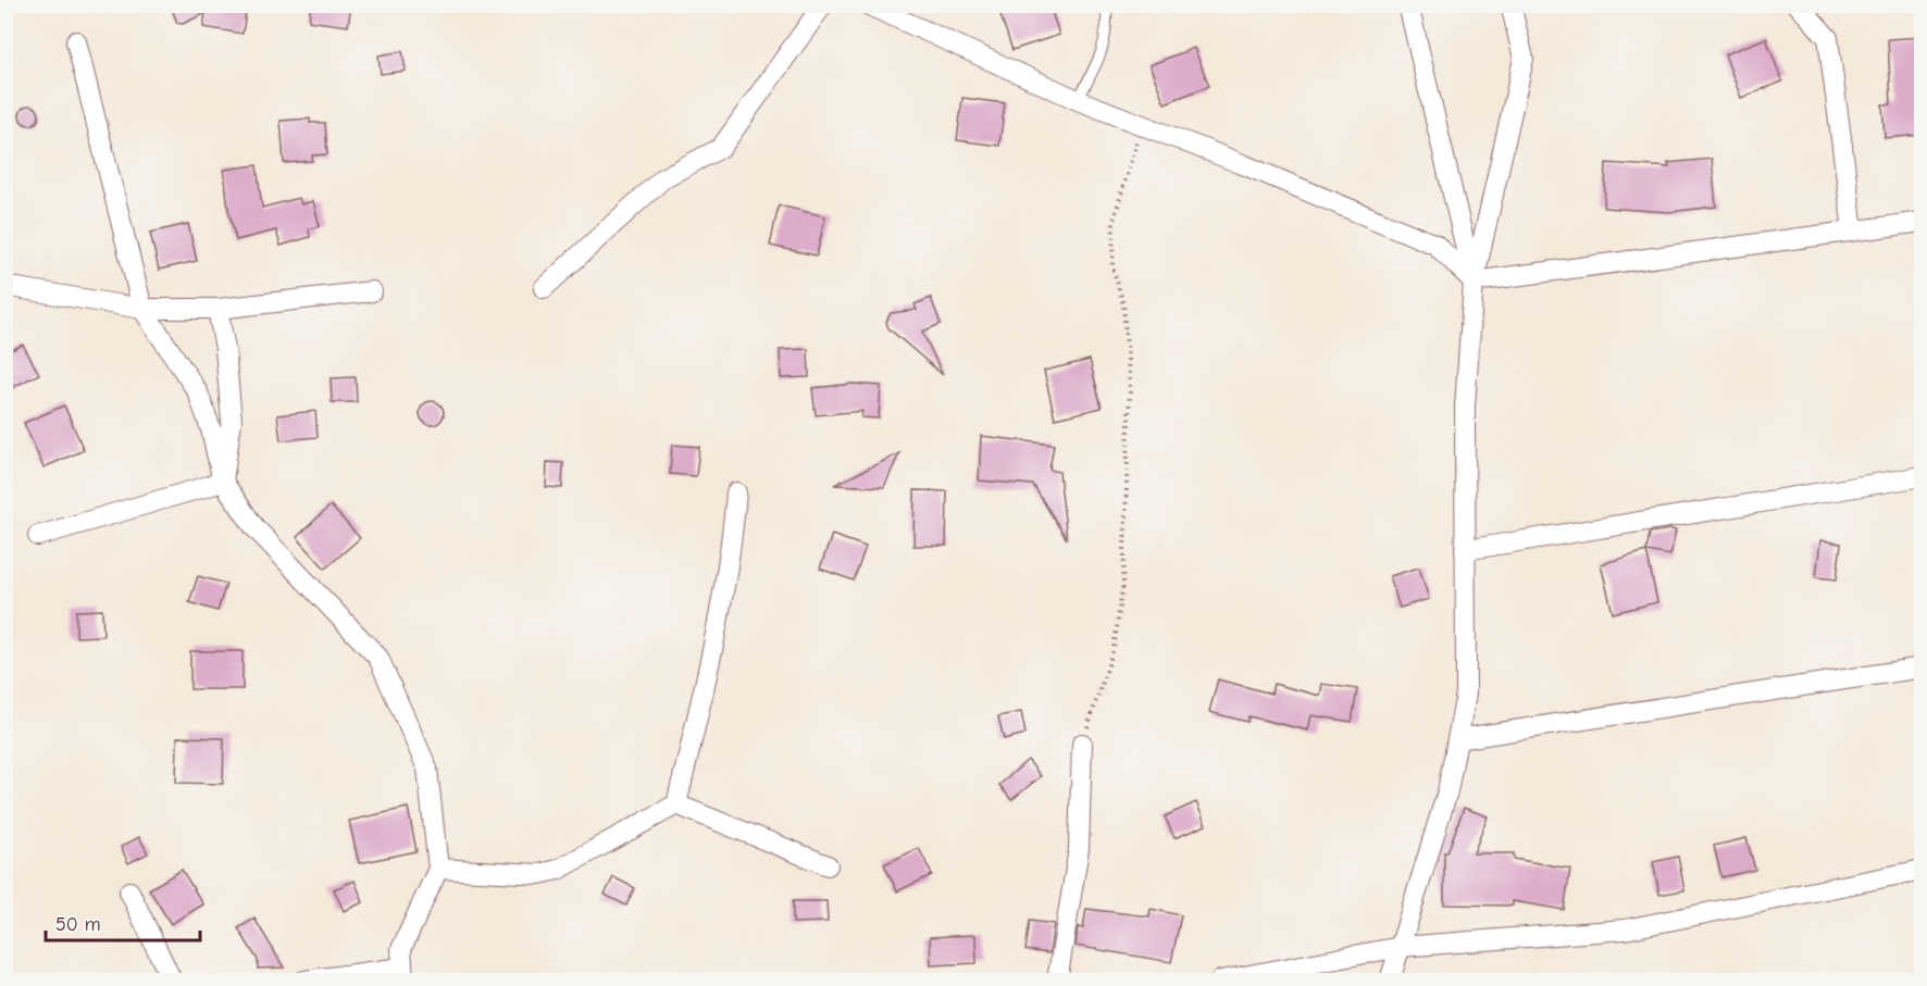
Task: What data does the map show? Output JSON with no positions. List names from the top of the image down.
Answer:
{
  "scale_bar": "50 m"
}
